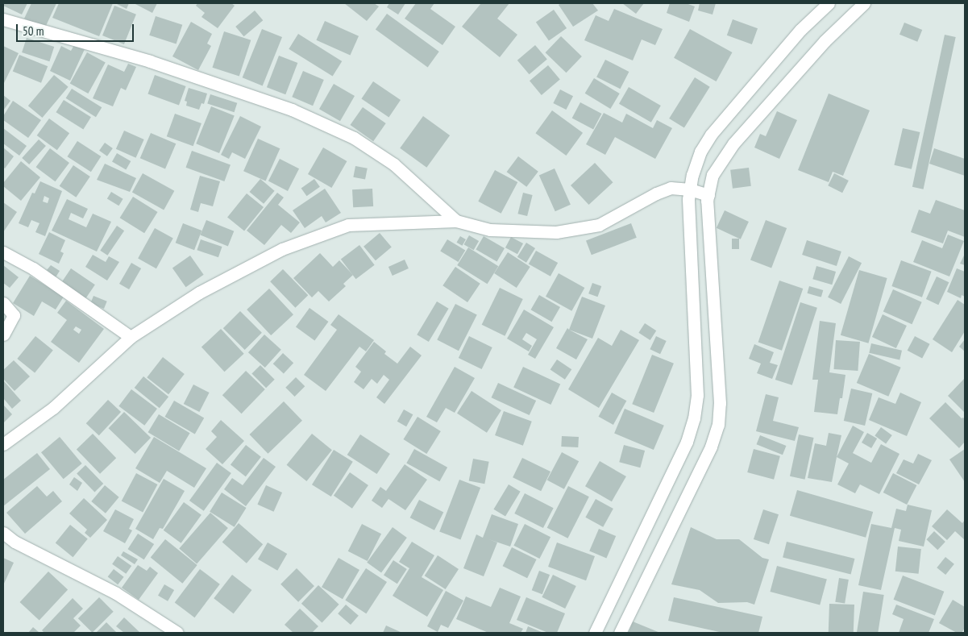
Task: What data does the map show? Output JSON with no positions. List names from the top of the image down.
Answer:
{
  "scale_bar": "50 m"
}
